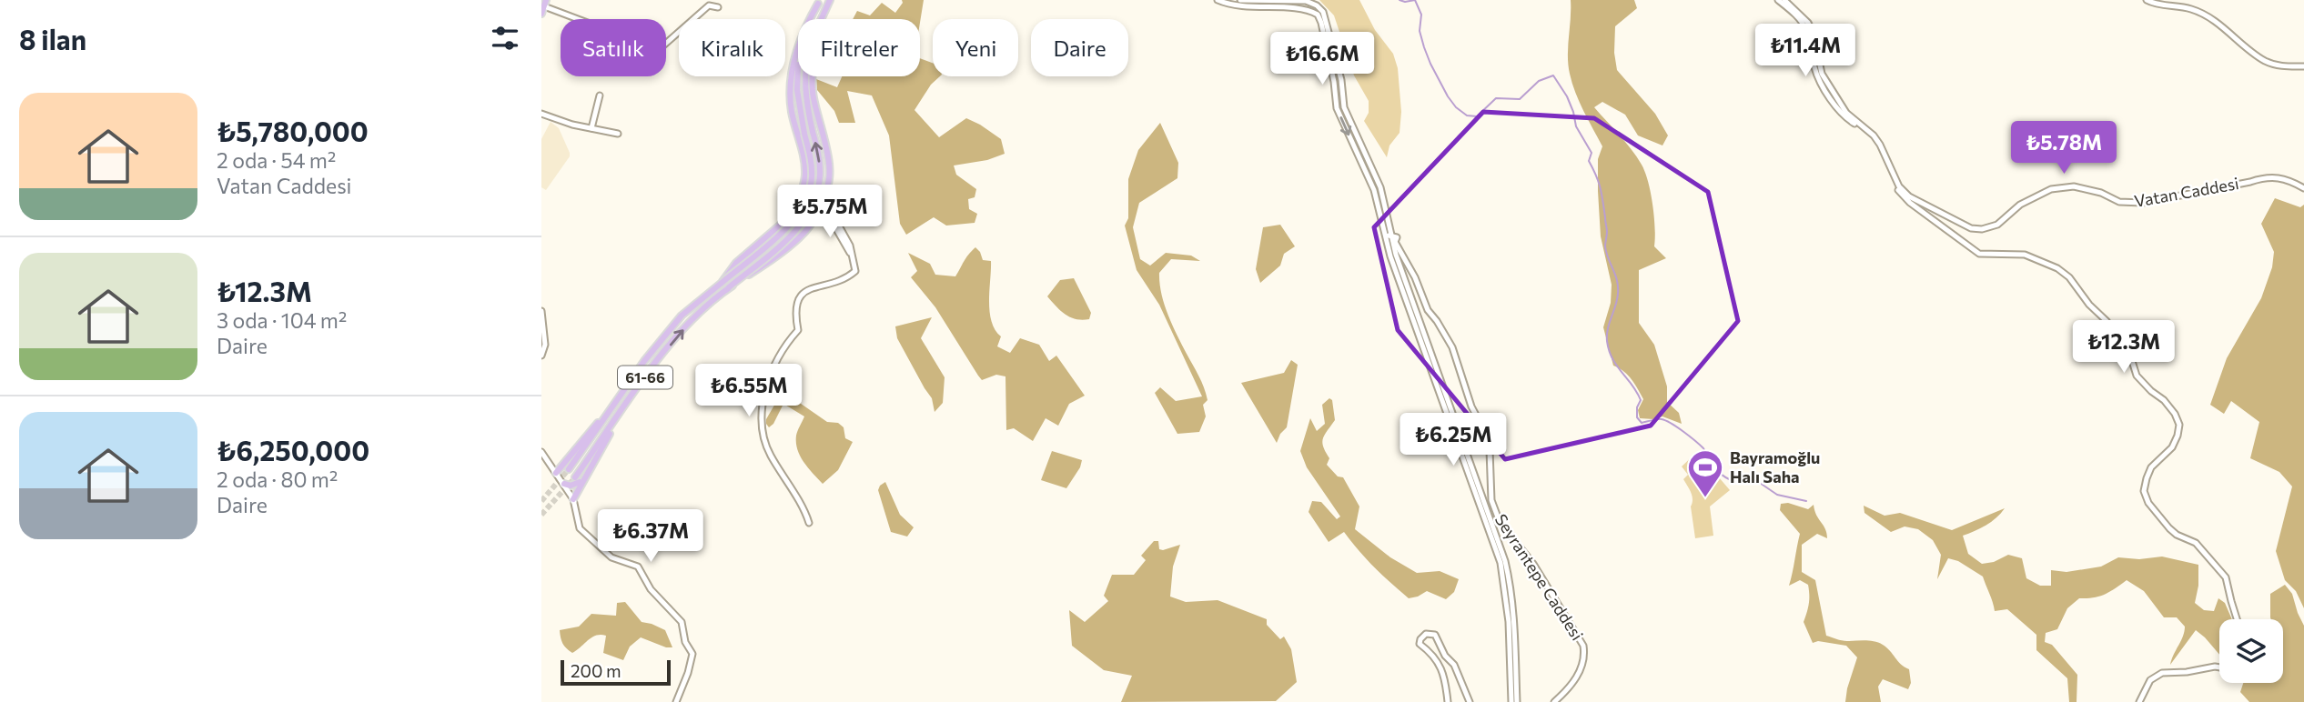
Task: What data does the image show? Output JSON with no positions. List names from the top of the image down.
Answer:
{
  "streets": {
    "main road": ["61-66"],
    "street": ["Vatan Caddesi", "Seyrantepe Caddesi"]
  },
  "places": {
    "sports": ["Bayramoğlu Halı Saha"]
  },
  "scale_bar": "200 m",
  "page": {
    "heading": "8 ilan",
    "chip": [
      "Satılık",
      "Kiralık",
      "Filtreler",
      "Yeni",
      "Daire"
    ],
    "price": [
      "₺11.4M",
      "₺16.6M",
      "₺5.78M",
      "₺5.75M",
      "₺12.3M",
      "₺6.55M",
      "₺6.25M",
      "₺6.37M"
    ],
    "list": [
      {
        "name": "₺5,780,000",
        "note": "2 oda · 54 m² · Vatan Caddesi"
      },
      {
        "name": "₺12.3M",
        "note": "3 oda · 104 m² · Daire"
      },
      {
        "name": "₺6,250,000",
        "note": "2 oda · 80 m² · Daire"
      }
    ],
    "scale": "200 m"
  }
}
